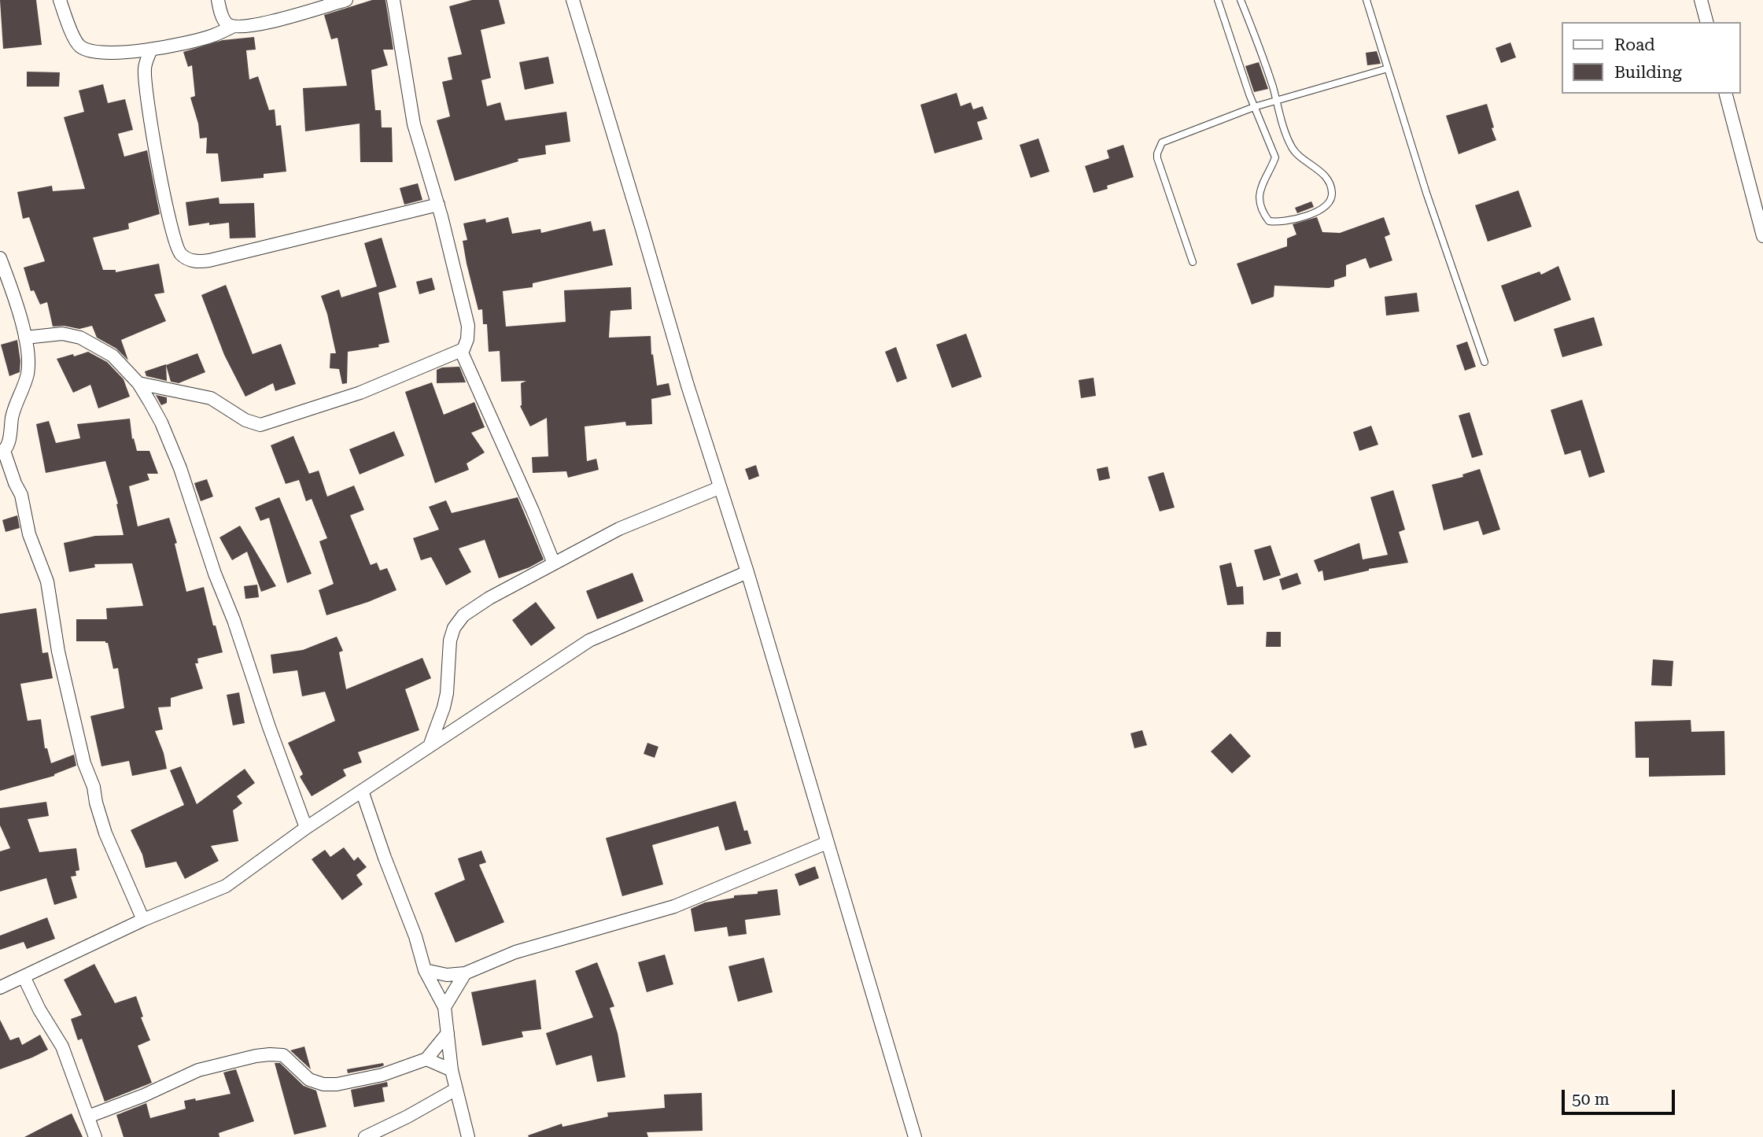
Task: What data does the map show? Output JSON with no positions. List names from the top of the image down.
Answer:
{
  "legend": ["Road", "Building"],
  "scale_bar": "50 m"
}
